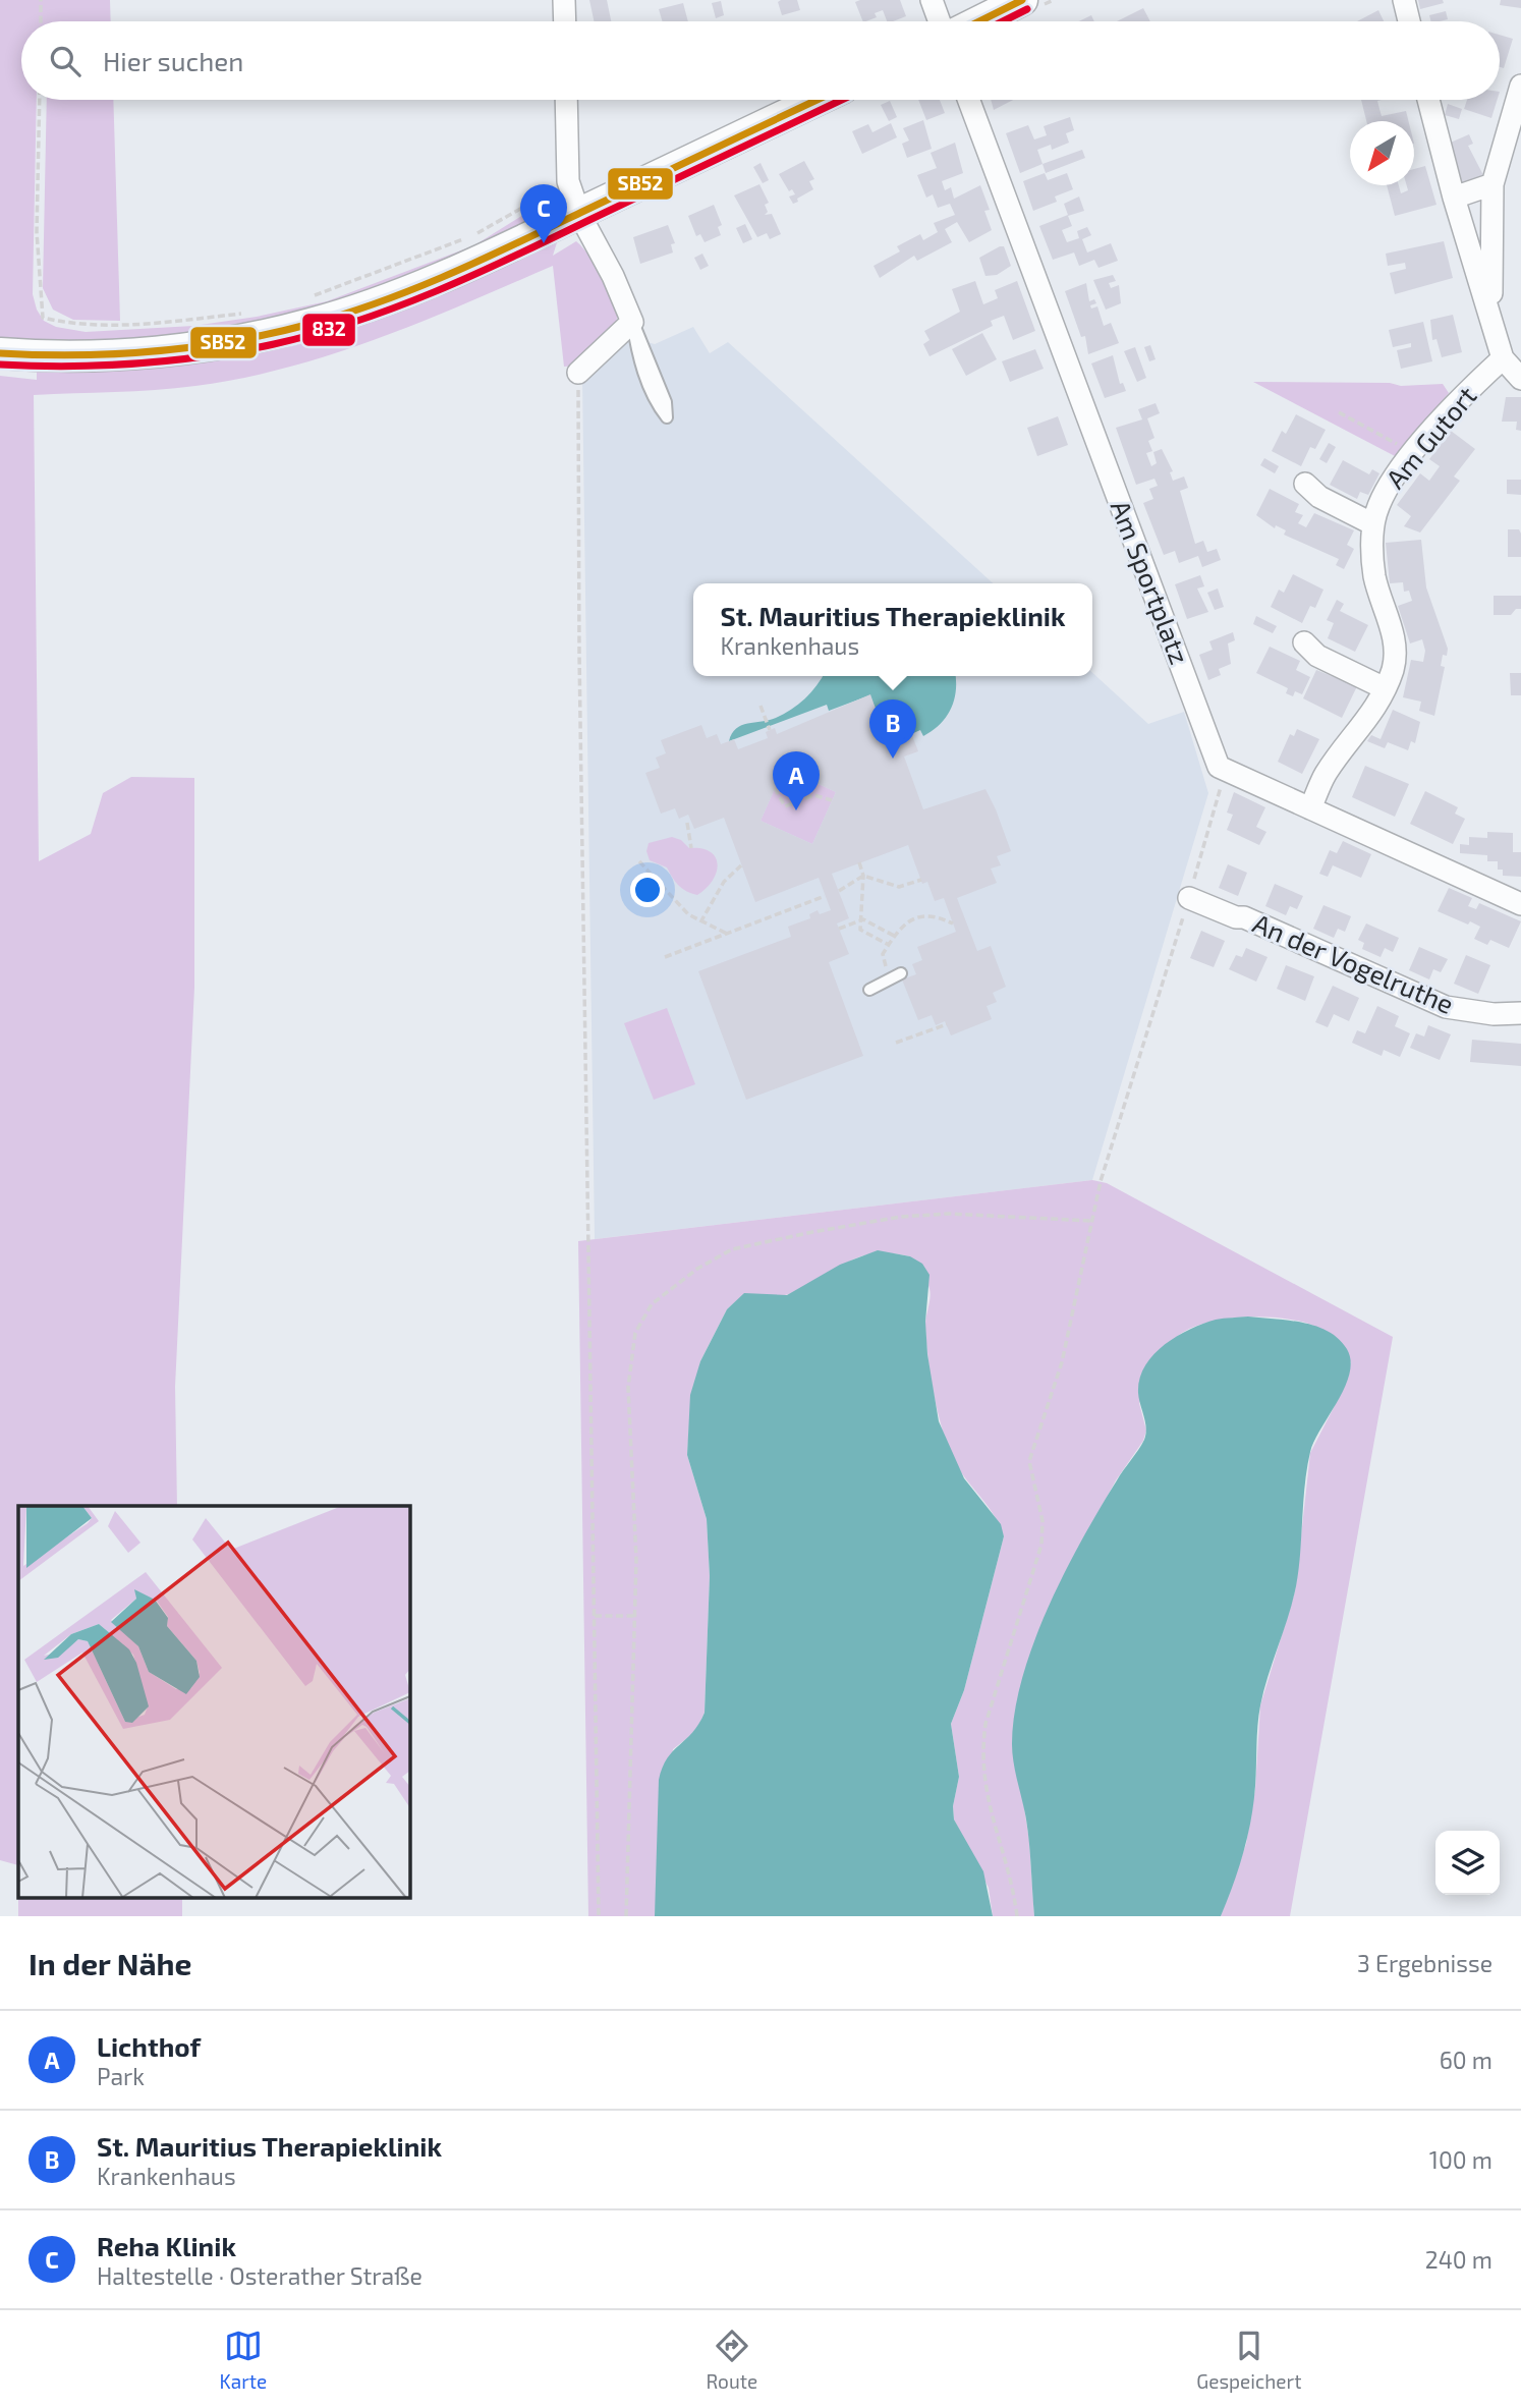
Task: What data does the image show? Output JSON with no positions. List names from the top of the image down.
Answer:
{
  "streets": {
    "street": ["Am Gutort", "Am Sportplatz", "An der Vogelruthe"]
  },
  "lines": ["transit line SB52", "transit line 832"],
  "north": "bottom left",
  "page": {
    "search": "Hier suchen",
    "pins": ["C", "B", "A"],
    "popup": ["St. Mauritius Therapieklinik", "Krankenhaus"],
    "heading": ["In der Nähe", "3 Ergebnisse"],
    "list": [
      {
        "mark": "A",
        "name": "Lichthof",
        "note": "Park",
        "value": "60 m"
      },
      {
        "mark": "B",
        "name": "St. Mauritius Therapieklinik",
        "note": "Krankenhaus",
        "value": "100 m"
      },
      {
        "mark": "C",
        "name": "Reha Klinik",
        "note": "Haltestelle · Osterather Straße",
        "value": "240 m"
      }
    ],
    "nav": ["Karte", "Route", "Gespeichert"]
  }
}
